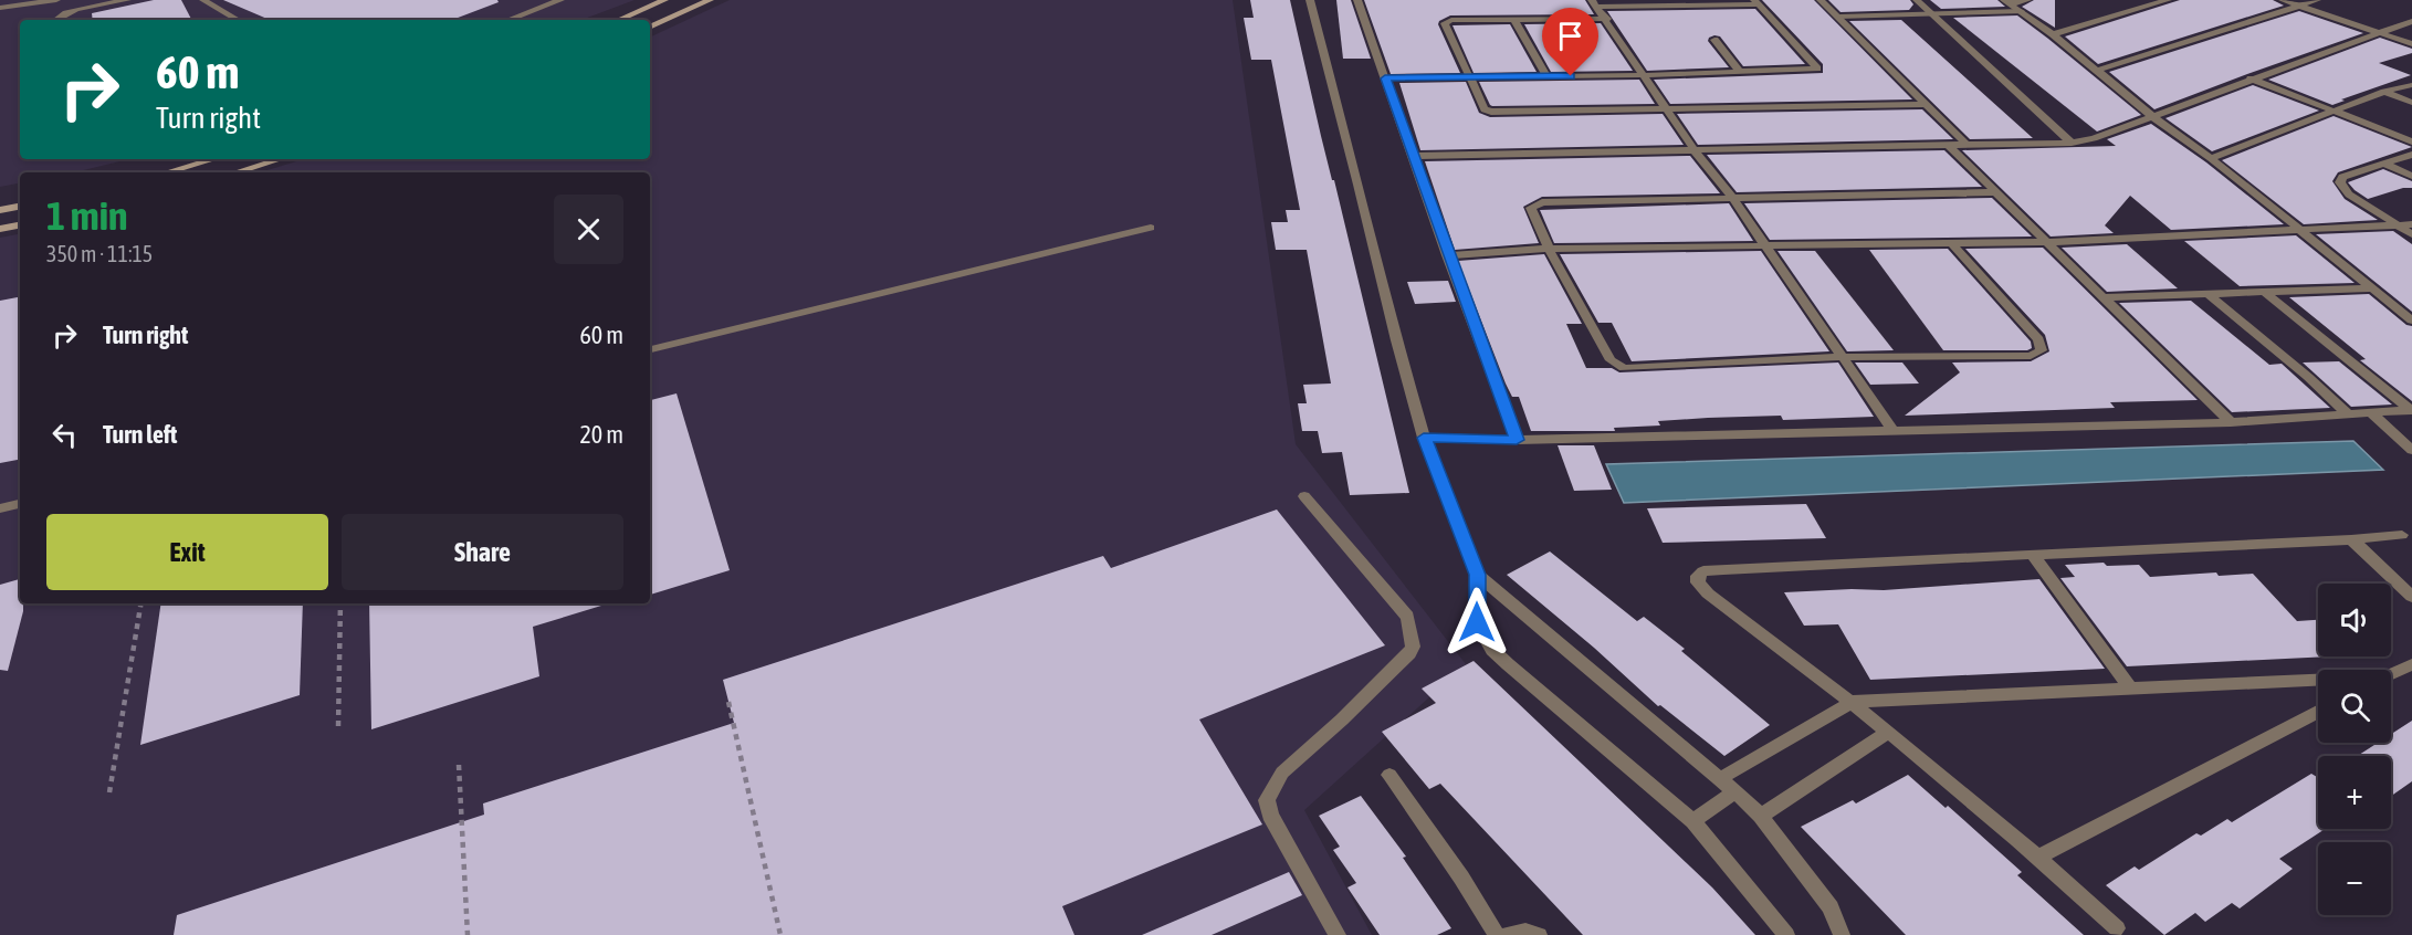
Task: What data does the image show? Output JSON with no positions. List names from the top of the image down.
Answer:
{
  "page": {
    "turn": ["60 m", "Turn right"],
    "heading": ["1 min", "350 m · 11:15"],
    "list": [
      {
        "name": "Turn right",
        "value": "60 m"
      },
      {
        "name": "Turn left",
        "value": "20 m"
      }
    ],
    "buttons": ["Exit", "Share"],
    "map_buttons": ["+", "−"]
  }
}
